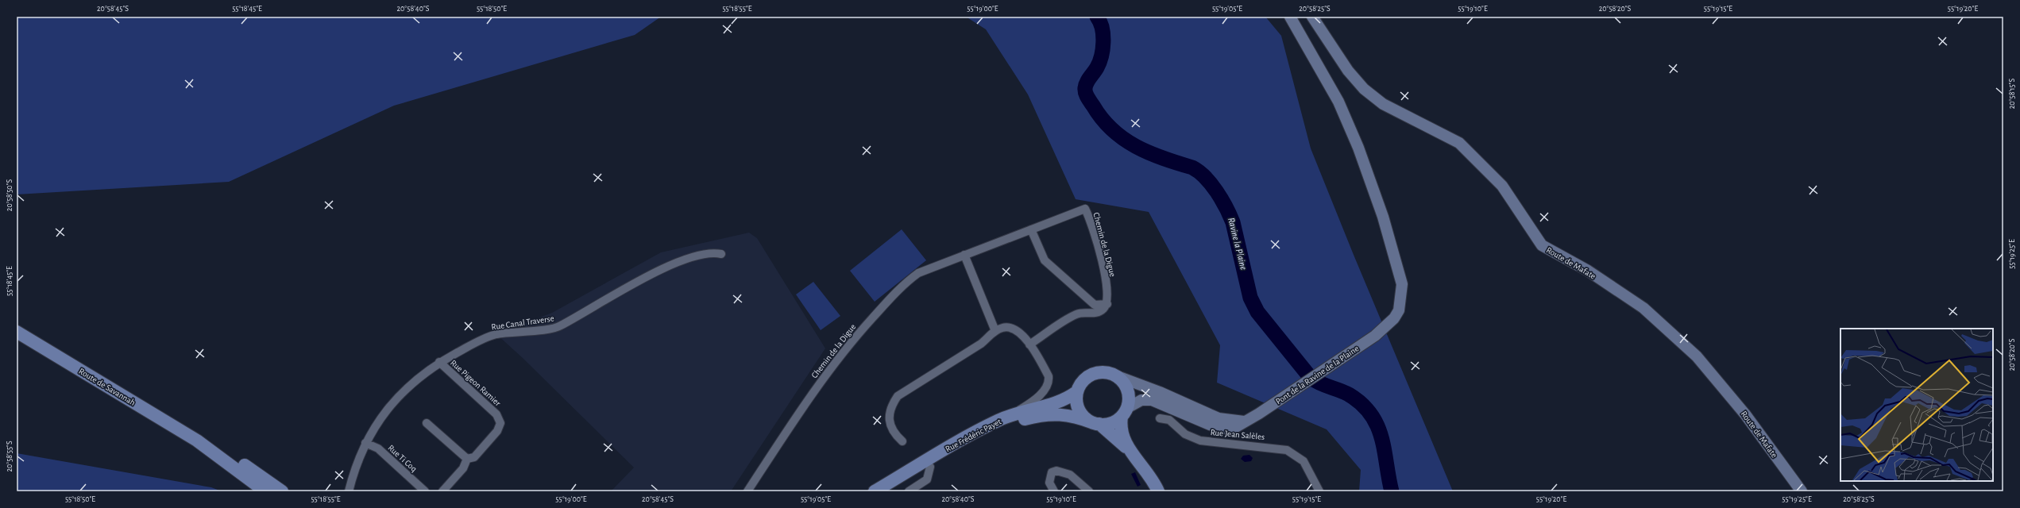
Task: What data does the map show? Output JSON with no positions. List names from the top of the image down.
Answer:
{
  "streets": {
    "main road": [
      "Route de Mafate",
      "Pont de la Ravine de la Plaine",
      "Route de Savannah",
      "Rue Frédéric Payet"
    ],
    "street": [
      "Chemin de la Digue",
      "Rue Canal Traverse",
      "Rue Pigeon Ramier",
      "Rue Jean Salèles",
      "Rue Ti Coq"
    ]
  },
  "crossings": [
    ["Rue Canal Traverse", "Rue Pigeon Ramier"],
    ["Rue Canal Traverse", "Rue Ti Coq"],
    ["Pont de la Ravine de la Plaine", "Rue Frédéric Payet"]
  ],
  "water": ["Ravine la Plaine"],
  "coordinates": [
    "20°58'45\"S",
    "55°18'45\"E",
    "20°58'40\"S",
    "55°18'50\"E",
    "55°18'55\"E",
    "55°19'00\"E",
    "55°19'05\"E",
    "20°58'25\"S",
    "55°19'10\"E",
    "20°58'20\"S",
    "55°19'15\"E",
    "55°19'20\"E",
    "20°58'15\"S",
    "20°58'50\"S",
    "55°19'25\"E",
    "20°58'55\"S"
  ]
}
